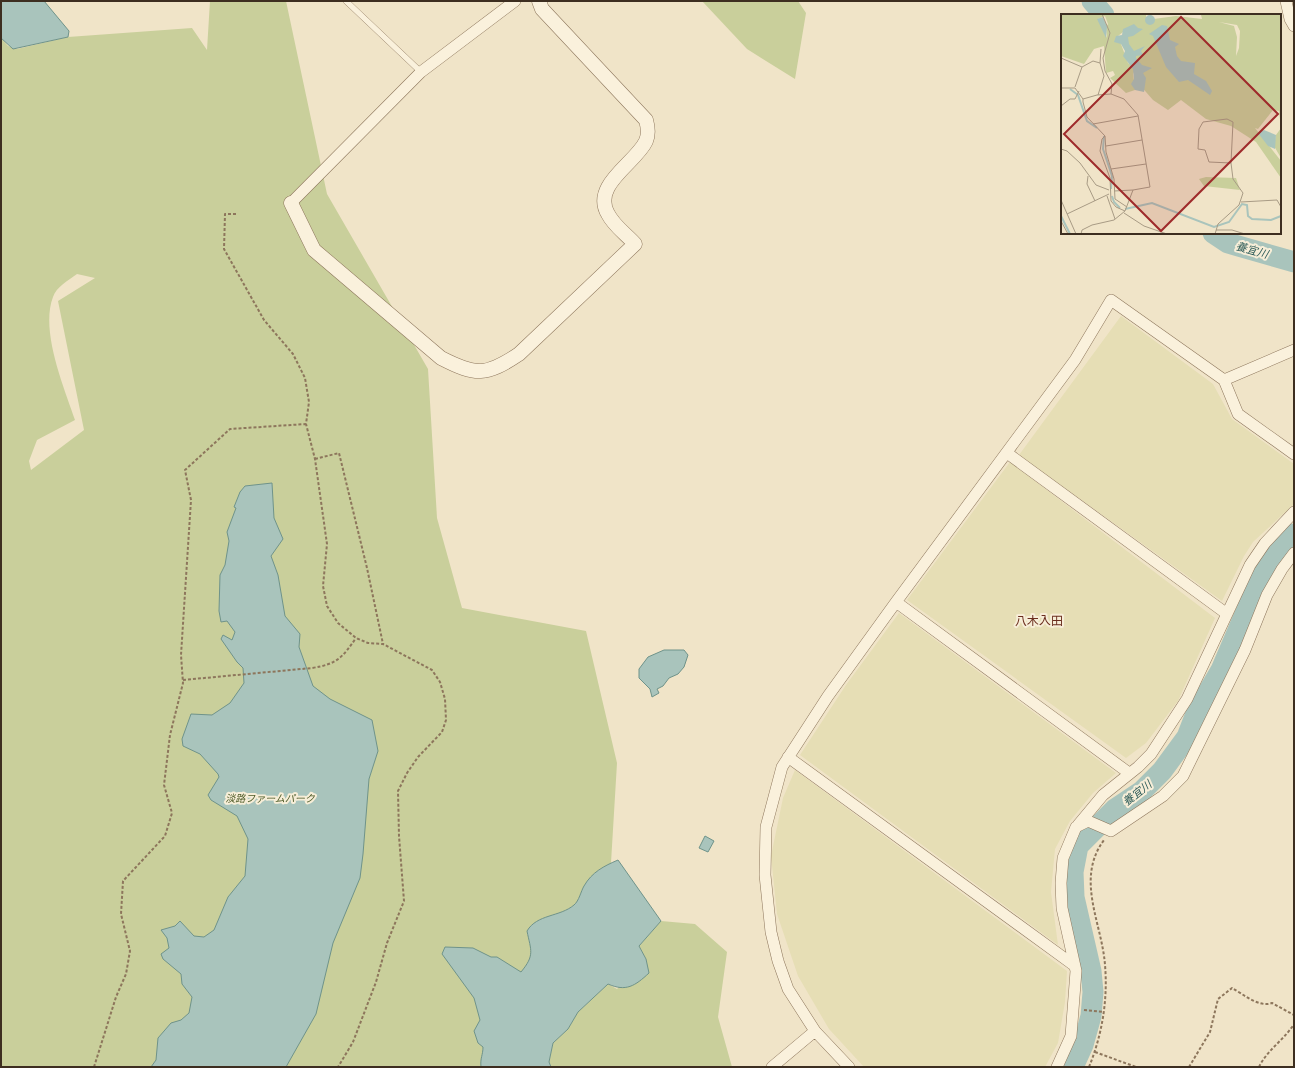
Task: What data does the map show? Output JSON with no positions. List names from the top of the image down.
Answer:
{
  "districts": ["八木入田"],
  "water": ["養宜川"],
  "parks": ["淡路ファームパーク"]
}
